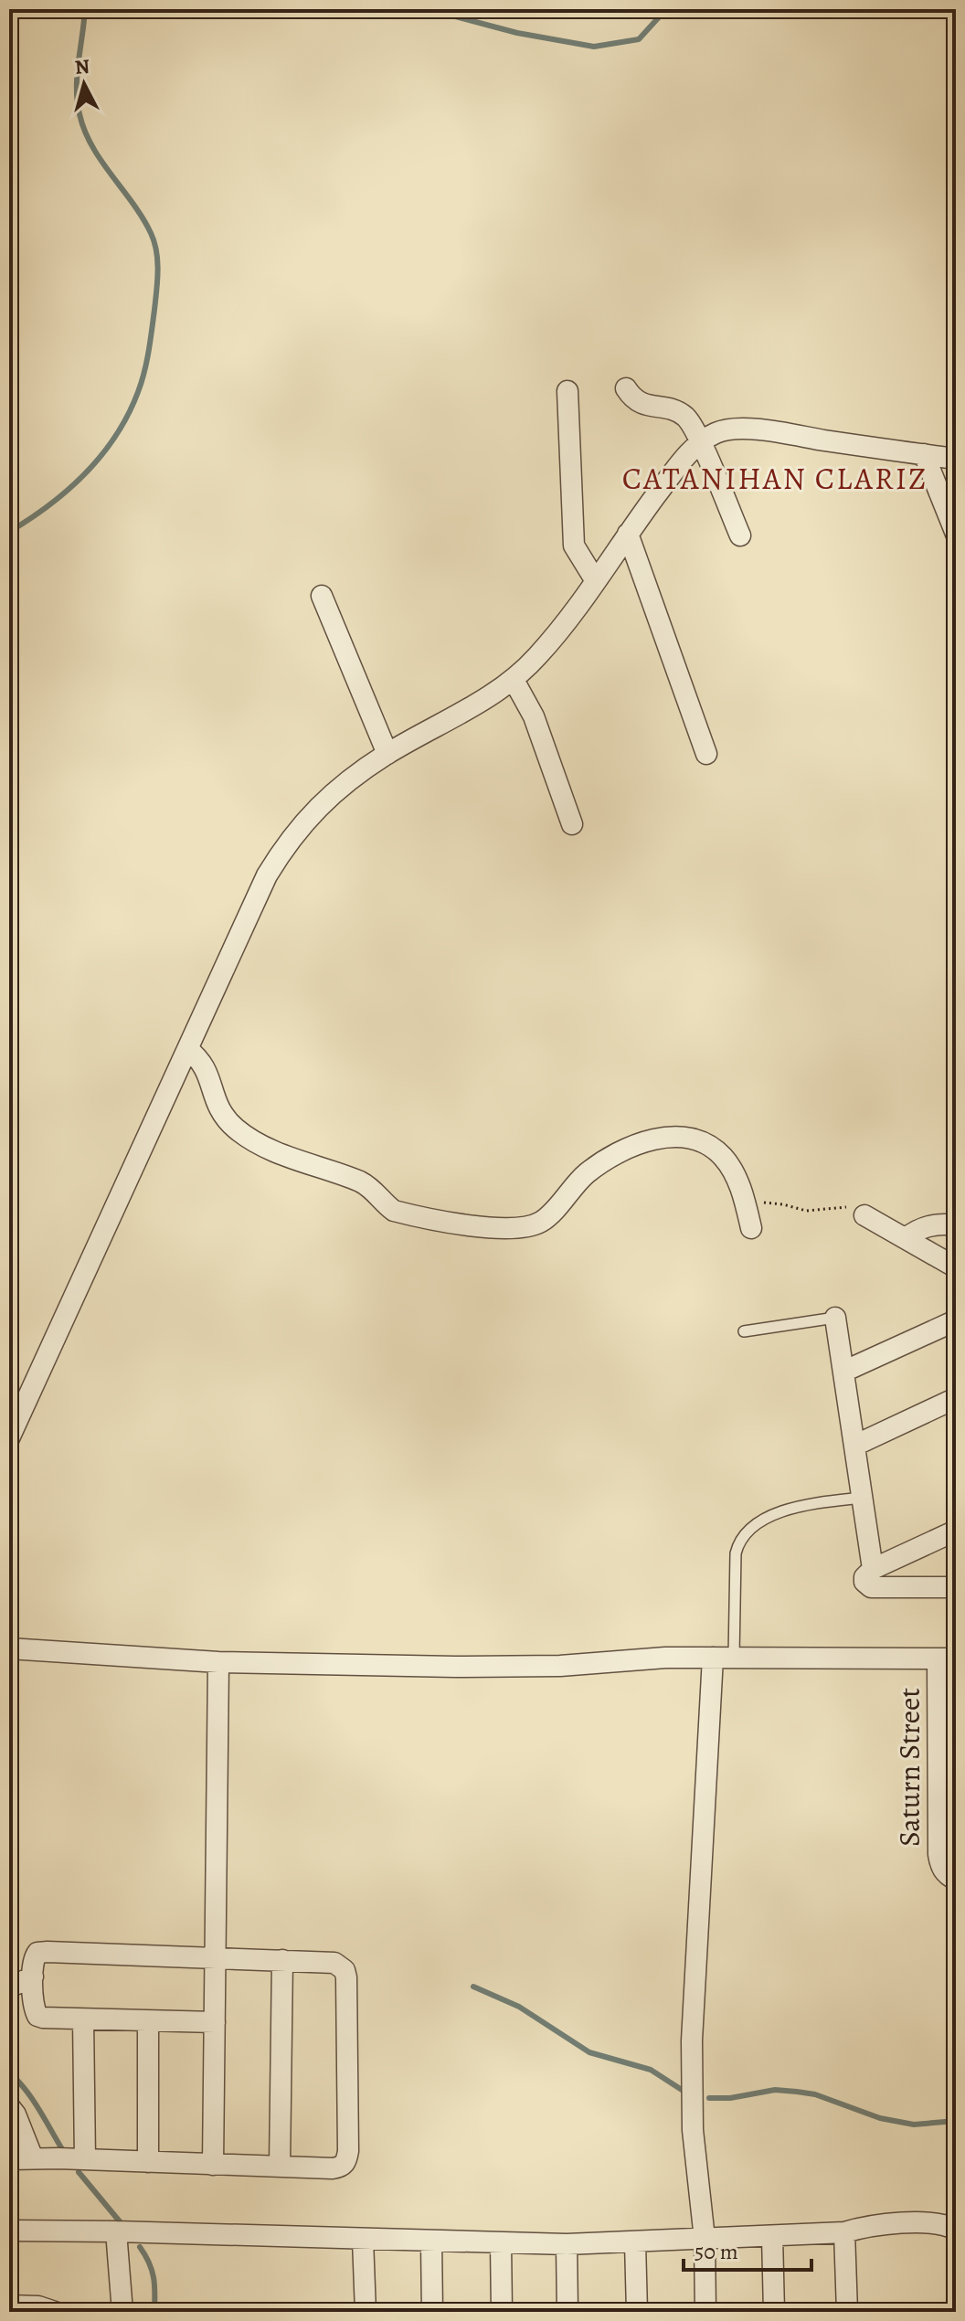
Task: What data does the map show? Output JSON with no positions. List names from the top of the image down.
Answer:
{
  "streets": {
    "street": ["Saturn Street"]
  },
  "districts": ["CATANIHAN CLARIZ"],
  "scale_bar": "50 m",
  "north": "top"
}
